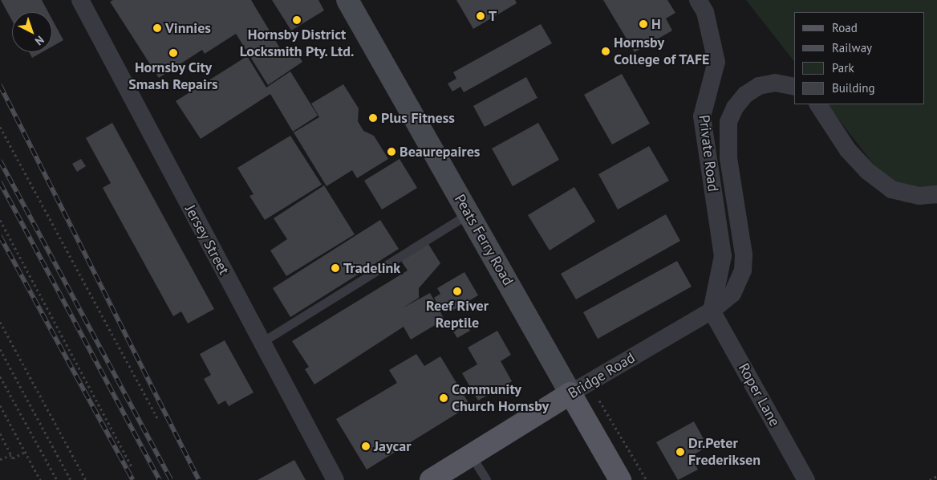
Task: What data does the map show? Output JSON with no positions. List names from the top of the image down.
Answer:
{
  "streets": {
    "main road": ["Peats Ferry Road", "Bridge Road"],
    "street": ["Private Road", "Jersey Street", "Roper Lane"]
  },
  "crossings": [
    ["Private Road", "Bridge Road"],
    ["Private Road", "Roper Lane"],
    ["Peats Ferry Road", "Bridge Road"],
    ["Bridge Road", "Roper Lane"]
  ],
  "places": [
    "T",
    "Hornsby District Locksmith Pty. Ltd.",
    "H",
    "Vinnies",
    "Hornsby College of TAFE",
    "Hornsby City Smash Repairs",
    "Plus Fitness",
    "Beaurepaires",
    "Tradelink",
    "Reef River Reptile",
    "Community Church Hornsby",
    "Jaycar",
    "Dr.Peter Frederiksen"
  ],
  "legend": [
    "Road",
    "Railway",
    "Park",
    "Building"
  ],
  "north": "bottom right"
}
